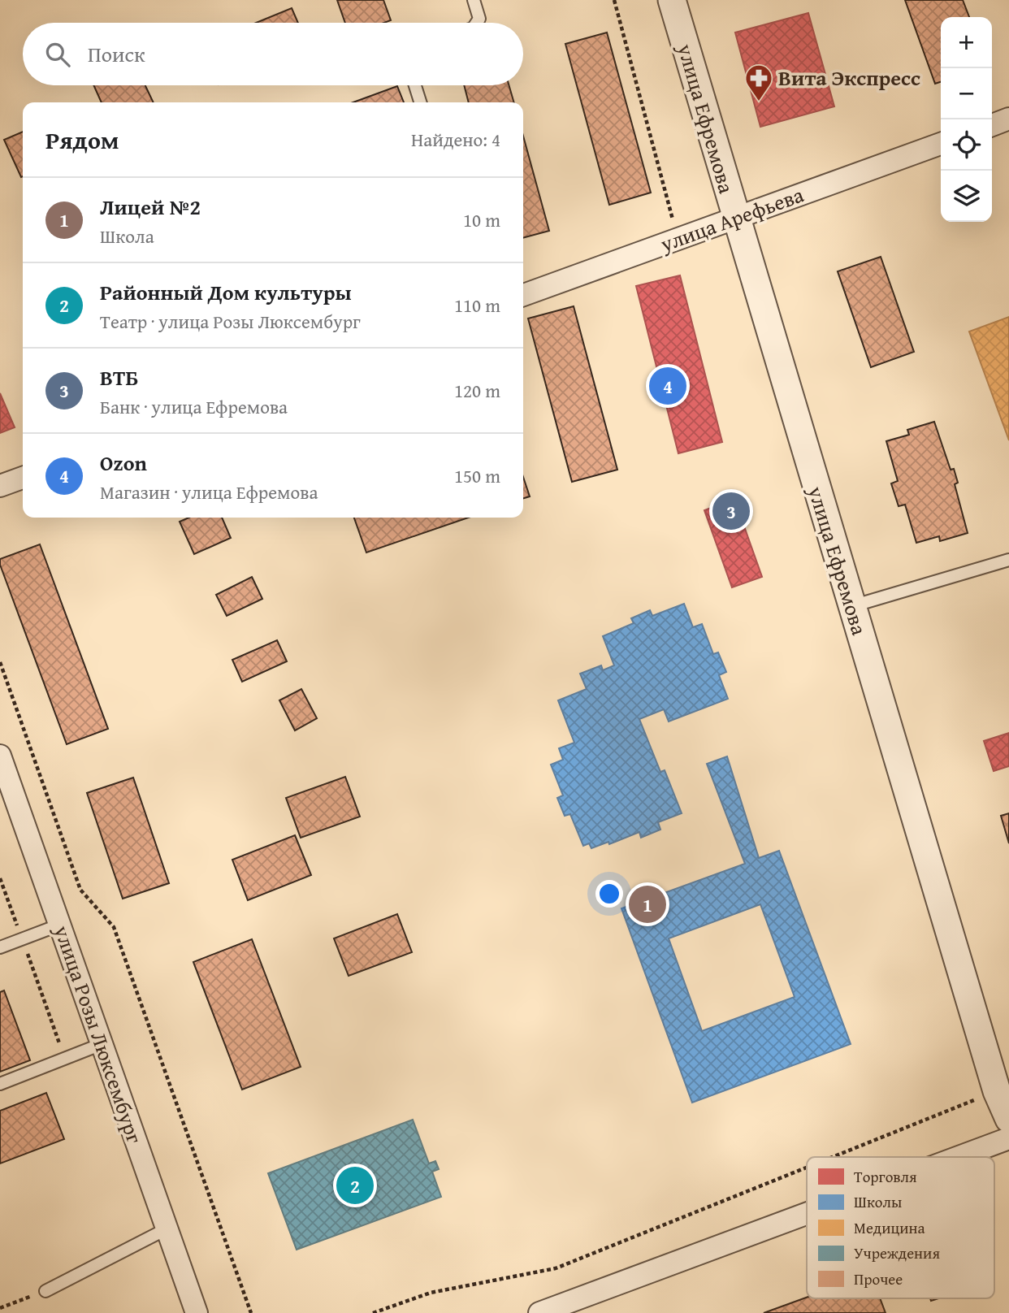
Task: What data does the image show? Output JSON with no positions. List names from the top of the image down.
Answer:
{
  "streets": {
    "street": ["улица Ефремова", "улица Арефьева", "улица Розы Люксембург"]
  },
  "crossings": [
    ["улица Ефремова", "улица Арефьева"]
  ],
  "places": {
    "pharmacy": ["Вита Экспресс"]
  },
  "legend": [
    "Торговля",
    "Школы",
    "Медицина",
    "Учреждения",
    "Прочее"
  ],
  "page": {
    "map_buttons": ["+", "−"],
    "search": "Поиск",
    "heading": ["Рядом", "Найдено: 4"],
    "list": [
      {
        "mark": "1",
        "name": "Лицей №2",
        "note": "Школа",
        "value": "10 m"
      },
      {
        "mark": "2",
        "name": "Районный Дом культуры",
        "note": "Театр · улица Розы Люксембург",
        "value": "110 m"
      },
      {
        "mark": "3",
        "name": "ВТБ",
        "note": "Банк · улица Ефремова",
        "value": "120 m"
      },
      {
        "mark": "4",
        "name": "Ozon",
        "note": "Магазин · улица Ефремова",
        "value": "150 m"
      }
    ],
    "pins": [
      "4",
      "3",
      "1",
      "2"
    ]
  }
}
